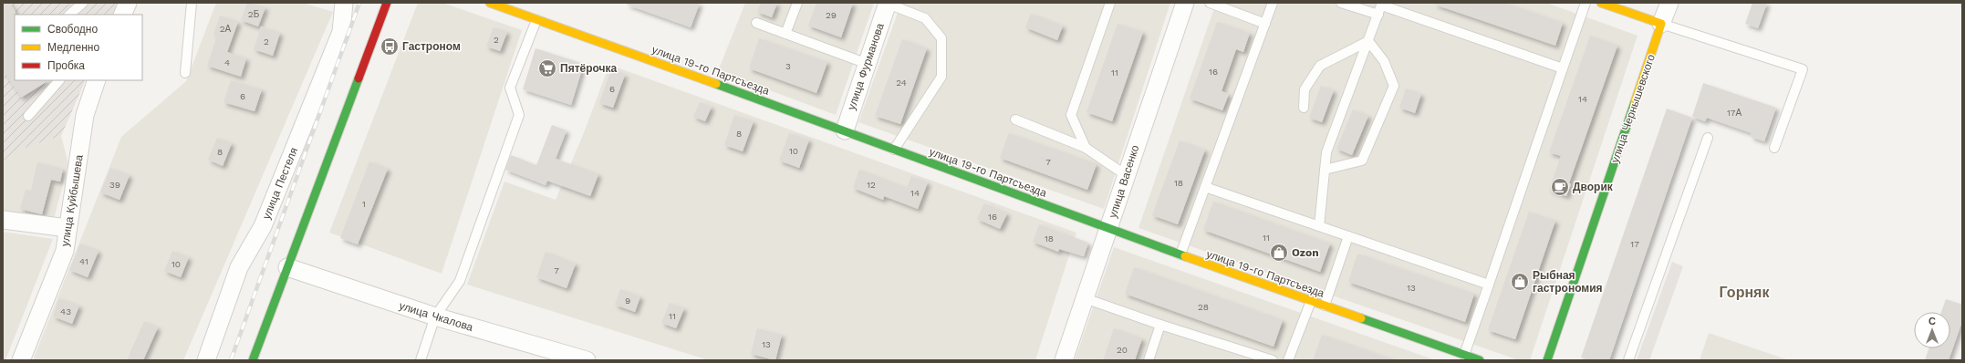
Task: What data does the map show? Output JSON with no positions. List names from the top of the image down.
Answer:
{
  "streets": {
    "street": [
      "улица Фурманова",
      "улица 19-го Партсъезда",
      "улица Чернышевского",
      "улица Васенко",
      "улица Пестеля",
      "улица Куйбышева",
      "улица Чкалова"
    ]
  },
  "crossings": [
    ["улица Фурманова", "улица 19-го Партсъезда"],
    ["улица 19-го Партсъезда", "улица Васенко"]
  ],
  "districts": ["Горняк"],
  "places": {
    "bus stop": ["Гастроном"],
    "supermarket": ["Пятёрочка"],
    "cafe": ["Дворик"],
    "shop": ["Ozon", "Рыбная гастрономия"]
  },
  "house_numbers": [
    "2Б",
    "29",
    "2А",
    "2",
    "2",
    "4",
    "3",
    "16",
    "11",
    "24",
    "6",
    "6",
    "14",
    "17А",
    "8",
    "10",
    "8",
    "7",
    "18",
    "39",
    "12",
    "14",
    "1",
    "16",
    "11",
    "18",
    "17",
    "41",
    "10",
    "7",
    "13",
    "9",
    "28",
    "43",
    "11",
    "13",
    "20"
  ],
  "legend": ["Свободно", "Медленно", "Пробка"],
  "north": "top"
}
